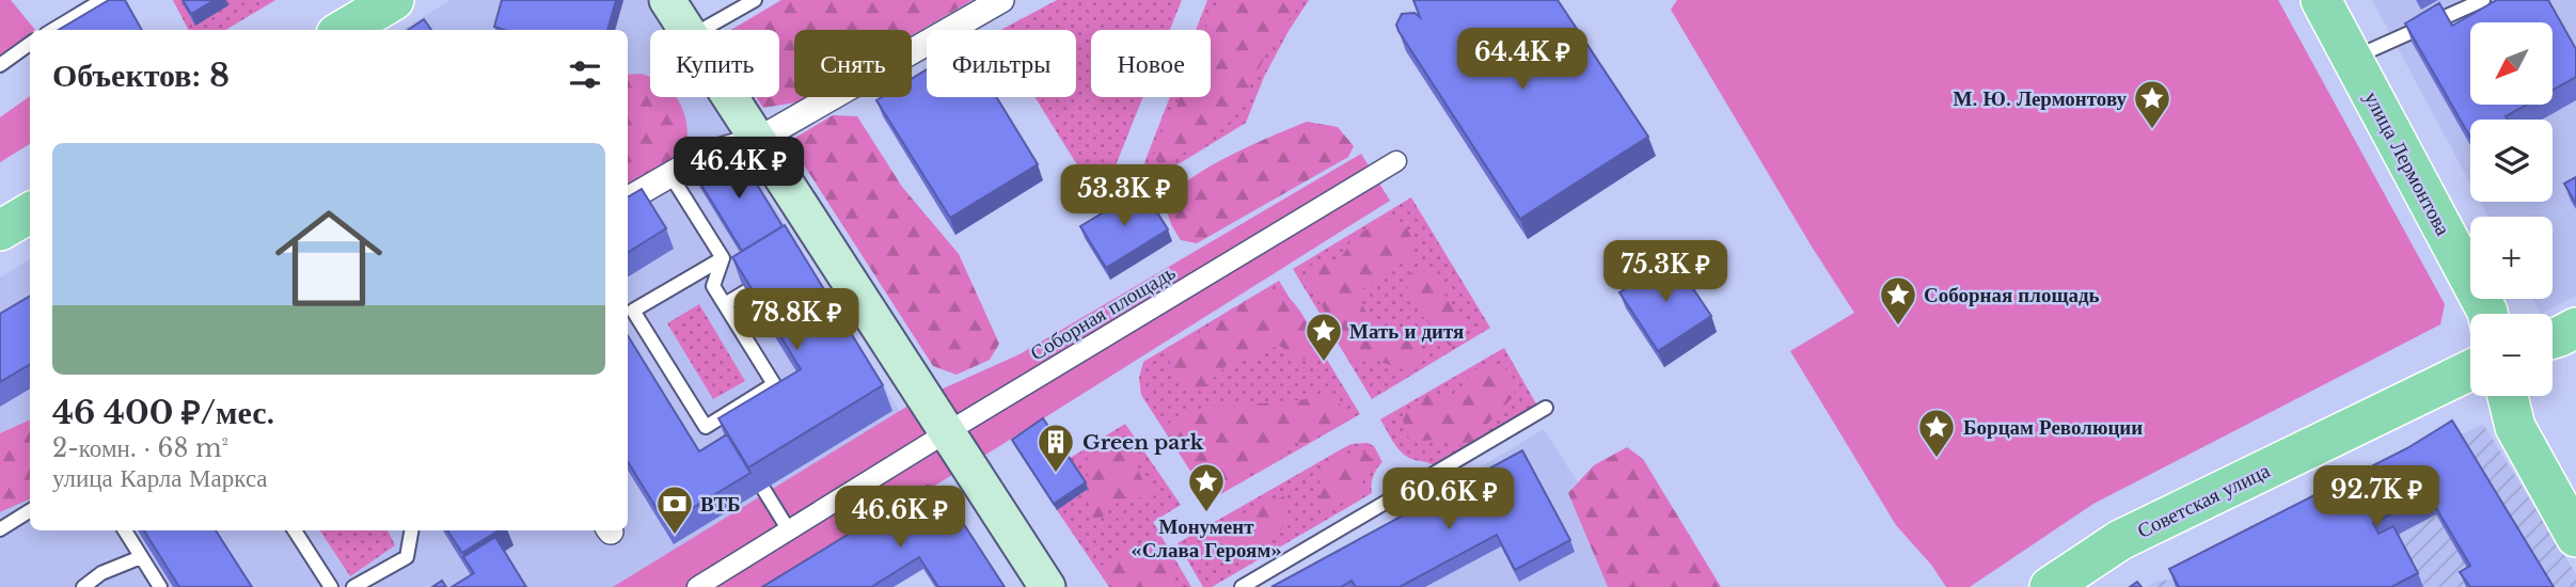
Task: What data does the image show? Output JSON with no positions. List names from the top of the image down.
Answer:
{
  "streets": {
    "main road": ["улица Лермонтова", "Советская улица"],
    "street": ["Соборная площадь"]
  },
  "places": {
    "place": [
      "М. Ю. Лермонтову",
      "Соборная площадь",
      "Мать и дитя",
      "Борцам Революции",
      "Монумент «Слава Героям»"
    ],
    "building": ["Green park"],
    "bank": ["ВТБ"]
  },
  "north": "bottom left",
  "page": {
    "map_buttons": ["+", "−"],
    "price": [
      "64.4K ₽",
      "46.4K ₽",
      "53.3K ₽",
      "75.3K ₽",
      "78.8K ₽",
      "92.7K ₽",
      "60.6K ₽",
      "46.6K ₽"
    ],
    "chip": [
      "Купить",
      "Снять",
      "Фильтры",
      "Новое"
    ],
    "heading": "Объектов: 8",
    "list": [
      {
        "name": "46 400 ₽/мес.",
        "note": "2-комн. · 68 m² · улица Карла Маркса"
      }
    ]
  }
}
